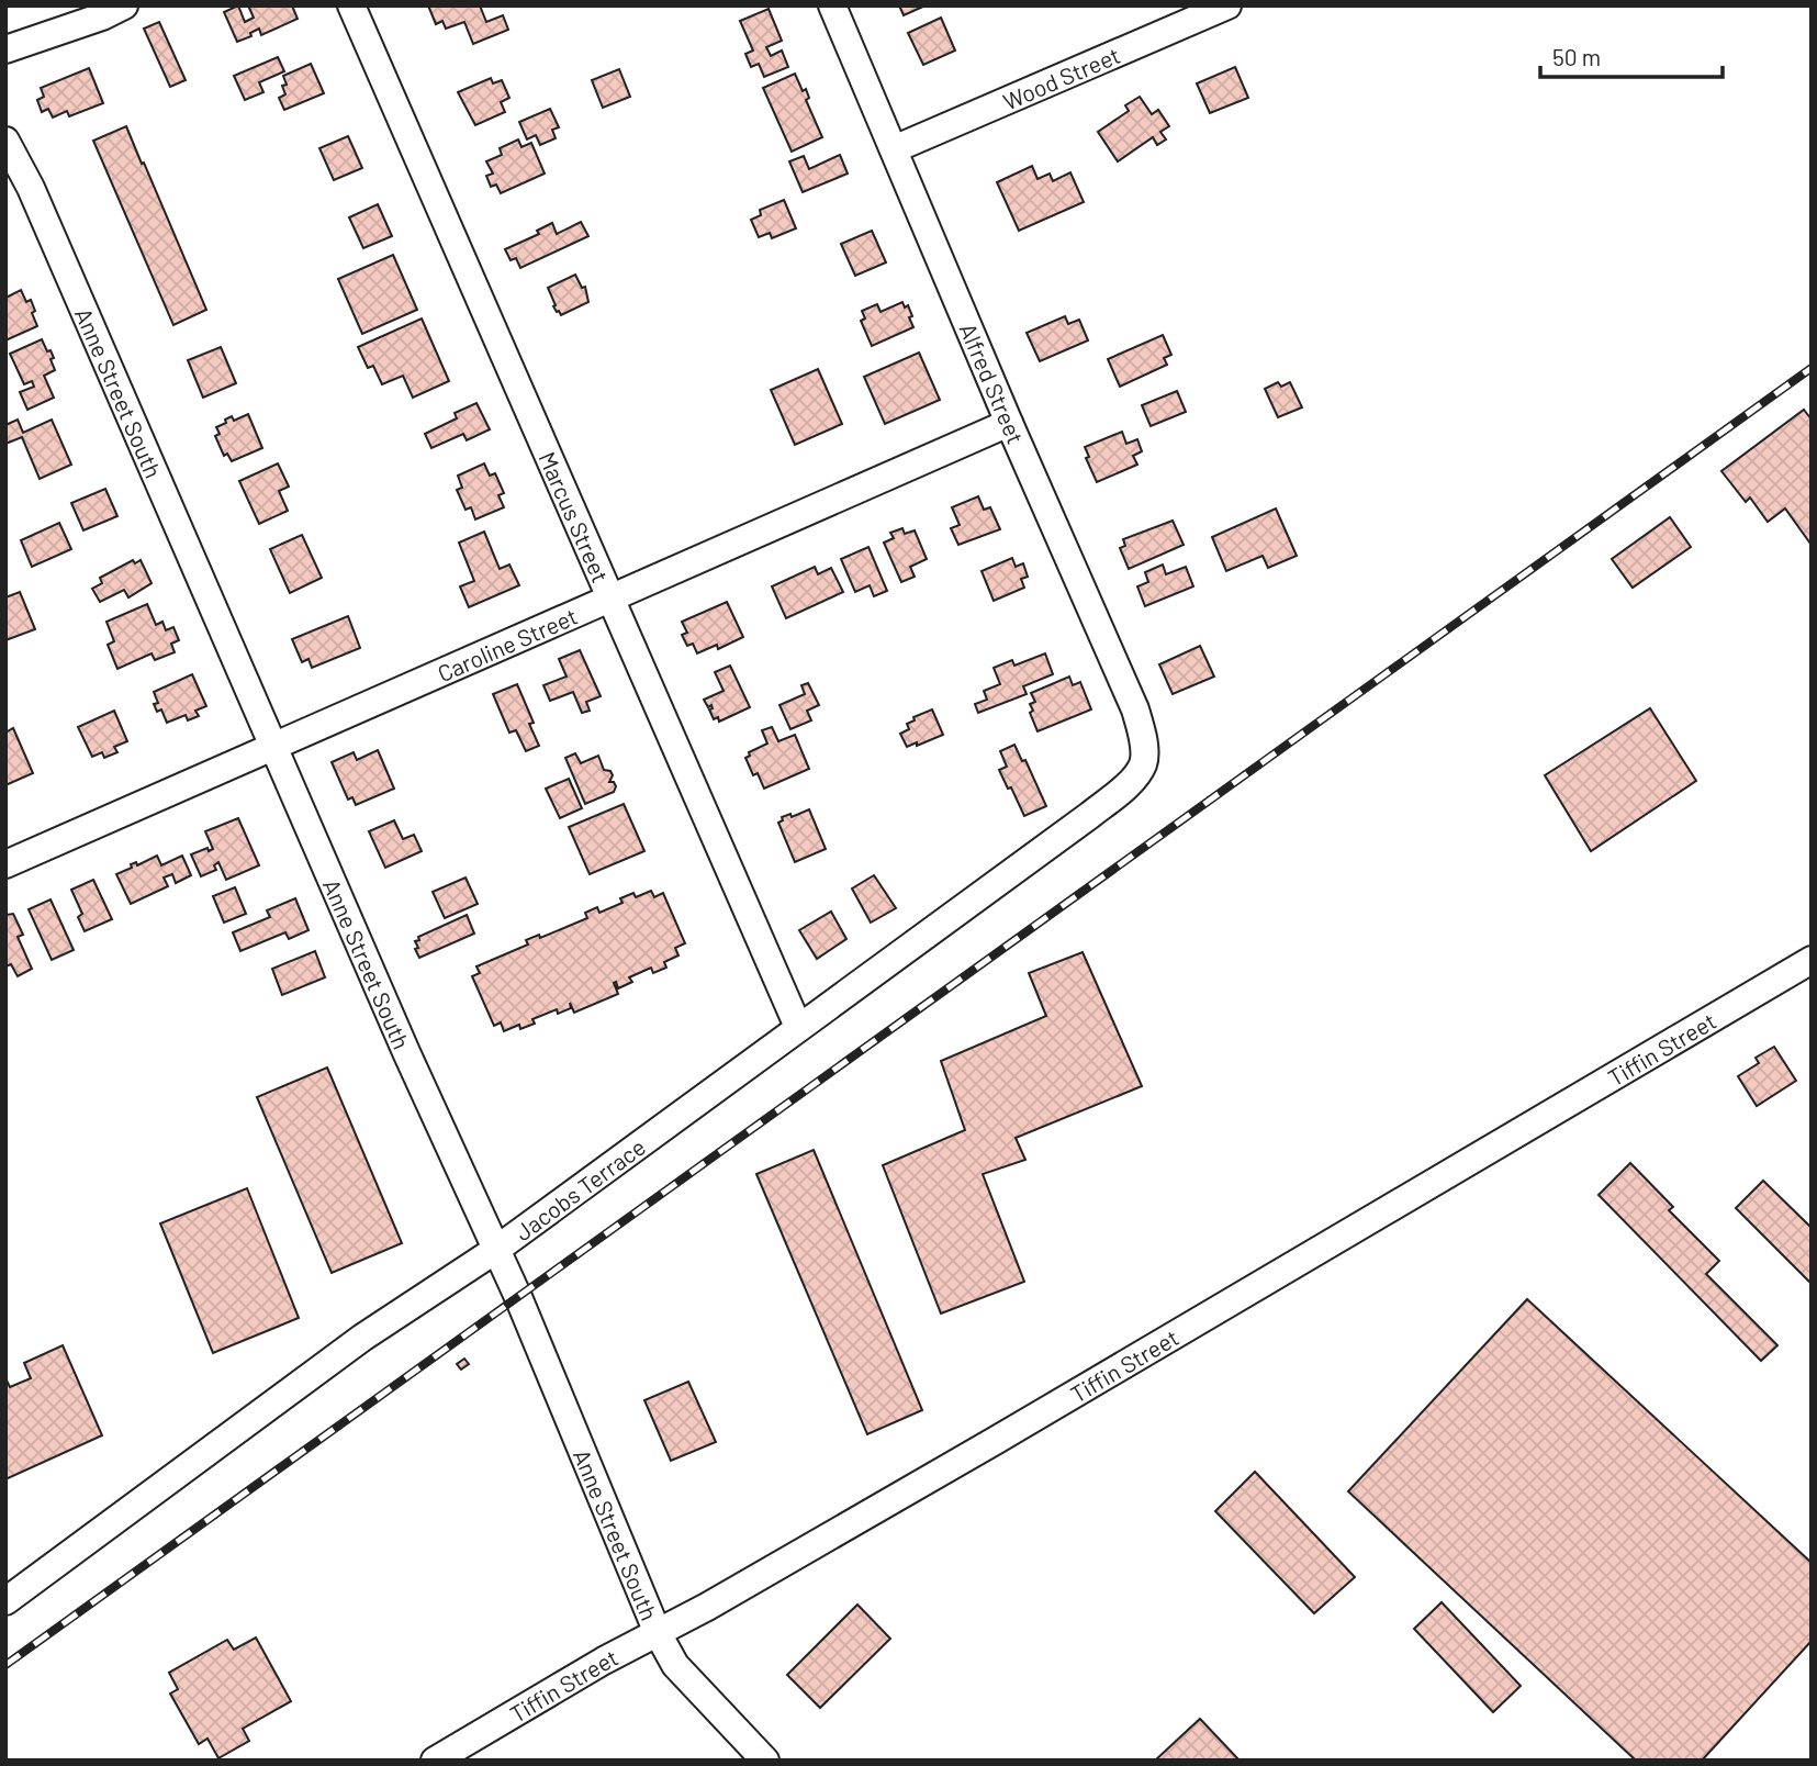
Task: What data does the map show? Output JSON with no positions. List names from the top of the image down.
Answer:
{
  "streets": {
    "street": [
      "Wood Street",
      "Alfred Street",
      "Anne Street South",
      "Marcus Street",
      "Caroline Street",
      "Tiffin Street",
      "Jacobs Terrace"
    ]
  },
  "crossings": [
    ["Wood Street", "Alfred Street"],
    ["Alfred Street", "Caroline Street"],
    ["Alfred Street", "Jacobs Terrace"],
    ["Anne Street South", "Caroline Street"],
    ["Anne Street South", "Tiffin Street"],
    ["Anne Street South", "Jacobs Terrace"],
    ["Marcus Street", "Caroline Street"],
    ["Marcus Street", "Jacobs Terrace"]
  ],
  "scale_bar": "50 m"
}
